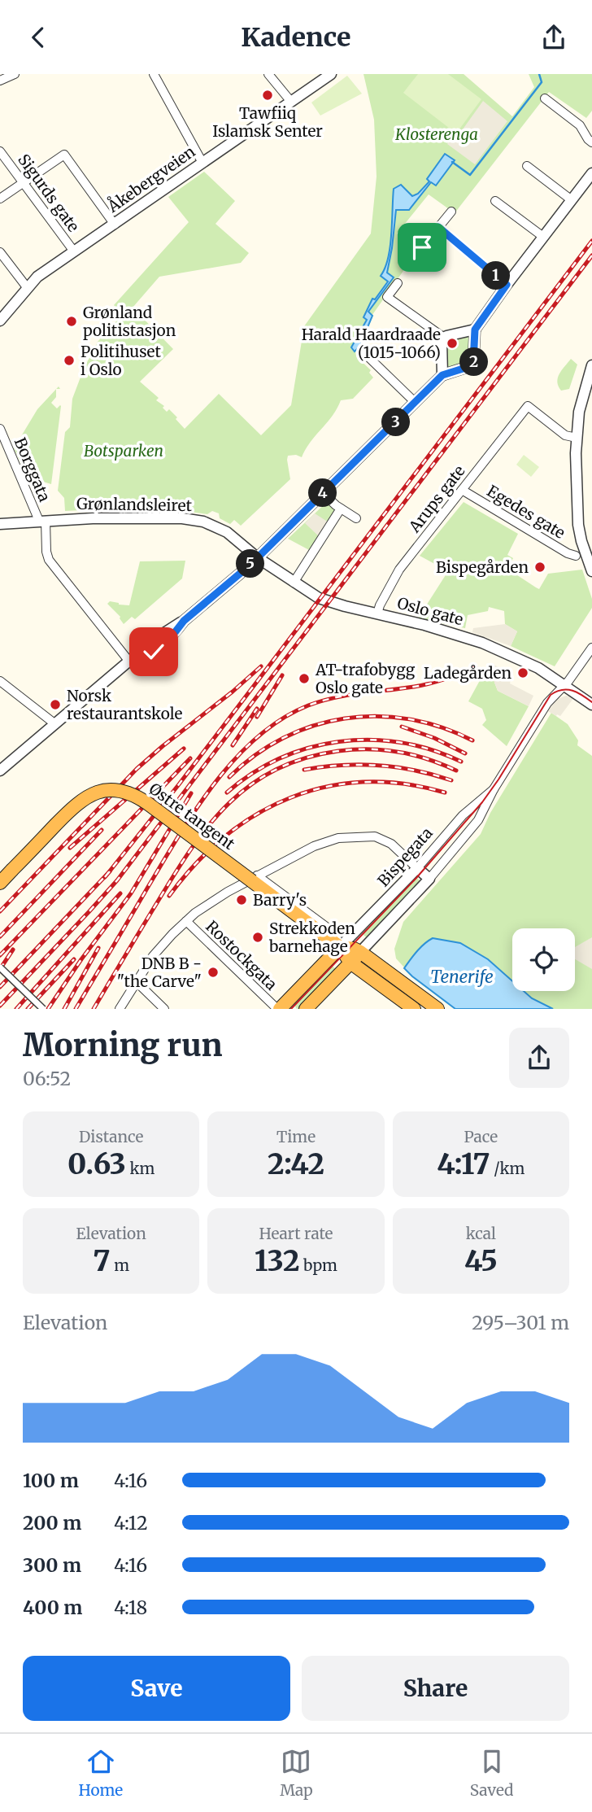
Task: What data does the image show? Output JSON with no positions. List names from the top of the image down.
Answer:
{
  "streets": {
    "highway": ["Østre tangent"],
    "street": [
      "Åkebergveien",
      "Sigurds gate",
      "Borggata",
      "Arups gate",
      "Grønlandsleiret",
      "Egedes gate",
      "Oslo gate",
      "Bispegata",
      "Rostockgata"
    ]
  },
  "crossings": [
    ["Åkebergveien", "Sigurds gate"],
    ["Borggata", "Grønlandsleiret"],
    ["Arups gate", "Egedes gate"],
    ["Arups gate", "Oslo gate"],
    ["Grønlandsleiret", "Oslo gate"],
    ["Oslo gate", "Bispegata"],
    ["Østre tangent", "Bispegata"]
  ],
  "water": ["Tenerife"],
  "parks": ["Klosterenga", "Botsparken"],
  "places": [
    "Tawfiiq Islamsk Senter",
    "Grønland politistasjon",
    "Harald Haardraade (1015-1066)",
    "Politihuset i Oslo",
    "Bispegården",
    "Ladegården",
    "AT-trafobygg Oslo gate",
    "Norsk restaurantskole",
    "Barry's",
    "Strekkoden barnehage",
    "DNB B - \"the Carve\""
  ],
  "page": {
    "header": "Kadence",
    "pins": [
      "1",
      "2",
      "3",
      "4",
      "5"
    ],
    "heading": ["Morning run", "06:52"],
    "stats": [
      ["Distance", "0.63 km"],
      ["Time", "2:42"],
      ["Pace", "4:17 /km"],
      ["Elevation", "7 m"],
      ["Heart rate", "132 bpm"],
      ["kcal", "45"]
    ],
    "chart": ["Elevation", "295–301 m"],
    "list": [
      {
        "name": "100 m",
        "note": "4:16"
      },
      {
        "name": "200 m",
        "note": "4:12"
      },
      {
        "name": "300 m",
        "note": "4:16"
      },
      {
        "name": "400 m",
        "note": "4:18"
      }
    ],
    "buttons": ["Save", "Share"],
    "tabs": ["Home", "Map", "Saved"]
  }
}
